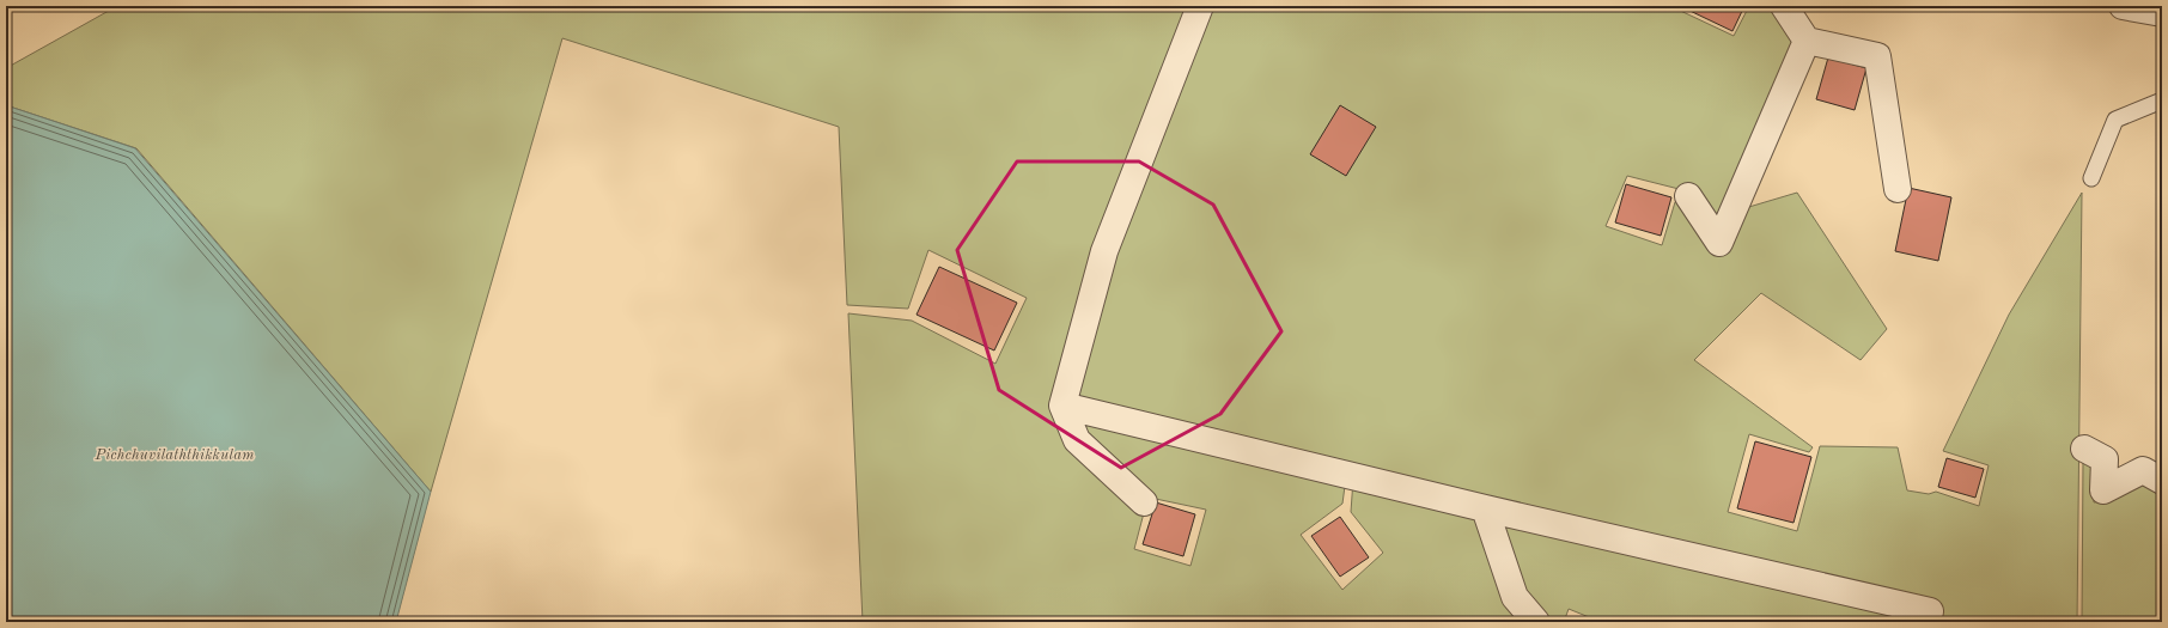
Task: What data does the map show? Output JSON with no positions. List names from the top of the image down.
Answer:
{
  "water": ["Pichchuvilaththikkulam"]
}
